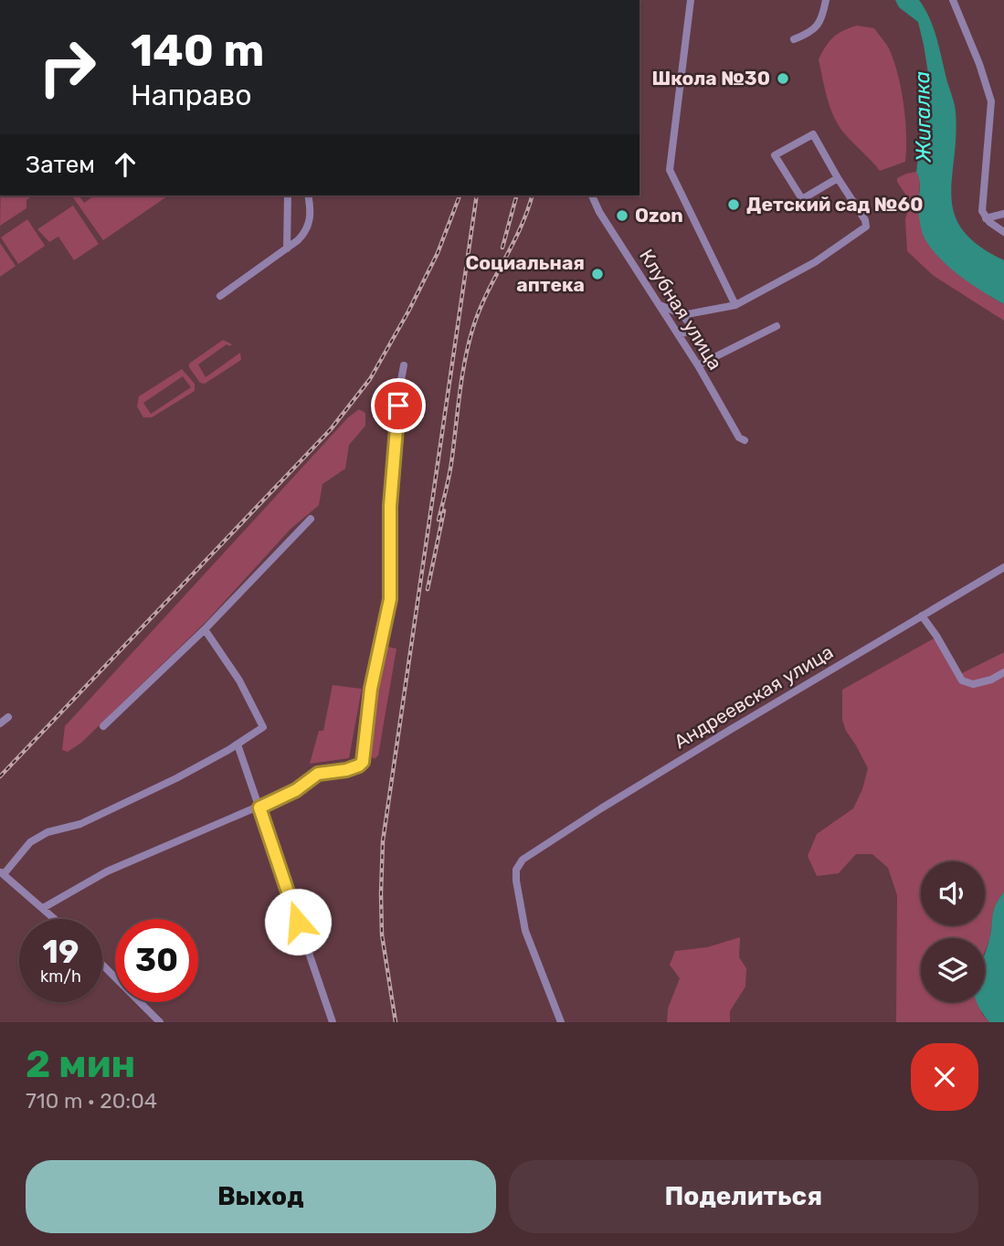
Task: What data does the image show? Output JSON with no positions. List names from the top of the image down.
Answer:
{
  "streets": {
    "street": ["Клубная улица", "Андреевская улица"]
  },
  "water": ["Жигалка"],
  "places": [
    "Школа №30",
    "Детский сад №60",
    "Ozon",
    "Социальная аптека"
  ],
  "page": {
    "turn": ["140 m", "Направо"],
    "then": "Затем",
    "speed": "19 km/h",
    "limit": "30",
    "heading": ["2 мин", "710 m · 20:04"],
    "buttons": ["Выход", "Поделиться"]
  }
}
